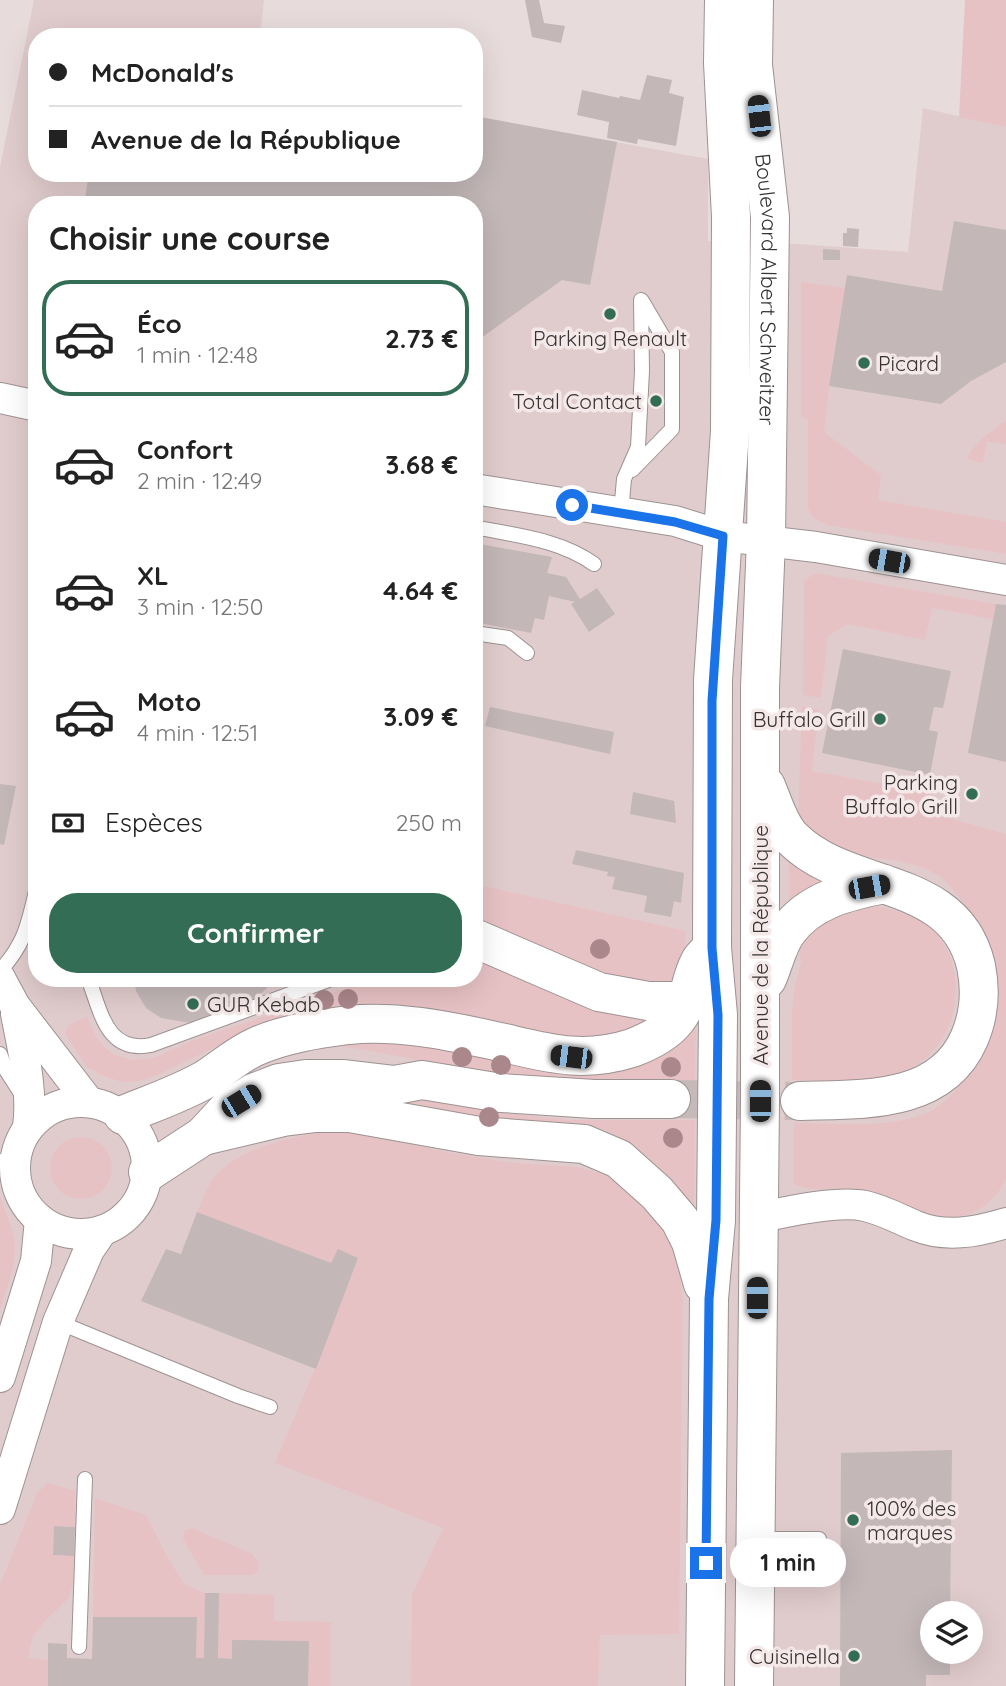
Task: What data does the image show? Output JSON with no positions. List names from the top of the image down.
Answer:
{
  "streets": {
    "main road": ["Boulevard Albert Schweitzer", "Avenue de la République"]
  },
  "crossings": [
    ["Boulevard Albert Schweitzer", "Avenue de la République"]
  ],
  "places": [
    "Parking Renault",
    "Picard",
    "Total Contact",
    "Buffalo Grill",
    "Parking Buffalo Grill",
    "GUR Kebab",
    "100% des marques",
    "Cuisinella"
  ],
  "page": {
    "banner": ["McDonald's", "Avenue de la République"],
    "heading": "Choisir une course",
    "list": [
      {
        "name": "Éco",
        "note": "1 min · 12:48",
        "value": "2.73 €"
      },
      {
        "name": "Confort",
        "note": "2 min · 12:49",
        "value": "3.68 €"
      },
      {
        "name": "XL",
        "note": "3 min · 12:50",
        "value": "4.64 €"
      },
      {
        "name": "Moto",
        "note": "4 min · 12:51",
        "value": "3.09 €"
      }
    ],
    "pay": ["Espèces", "250 m"],
    "buttons": "Confirmer",
    "bubble": "1 min"
  }
}
